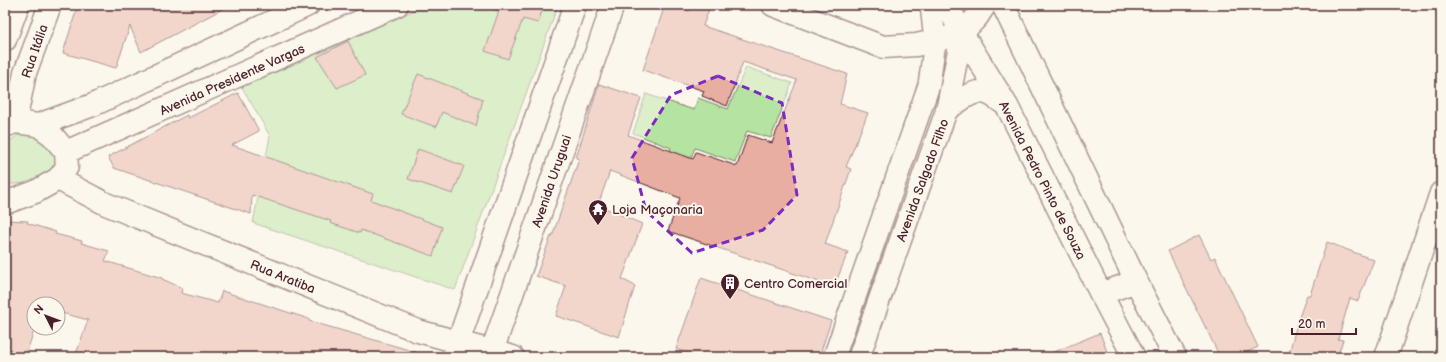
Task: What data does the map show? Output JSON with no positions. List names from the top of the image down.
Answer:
{
  "streets": {
    "main road": [
      "Rua Itália",
      "Avenida Presidente Vargas",
      "Avenida Pedro Pinto de Souza",
      "Avenida Uruguai",
      "Rua Aratiba"
    ],
    "street": ["Avenida Salgado Filho"]
  },
  "crossings": [
    ["Avenida Salgado Filho", "Avenida Pedro Pinto de Souza"],
    ["Avenida Uruguai", "Rua Aratiba"]
  ],
  "places": {
    "temple": ["Loja Maçonaria"],
    "building": ["Centro Comercial"]
  },
  "scale_bar": "20 m",
  "north": "top left"
}
